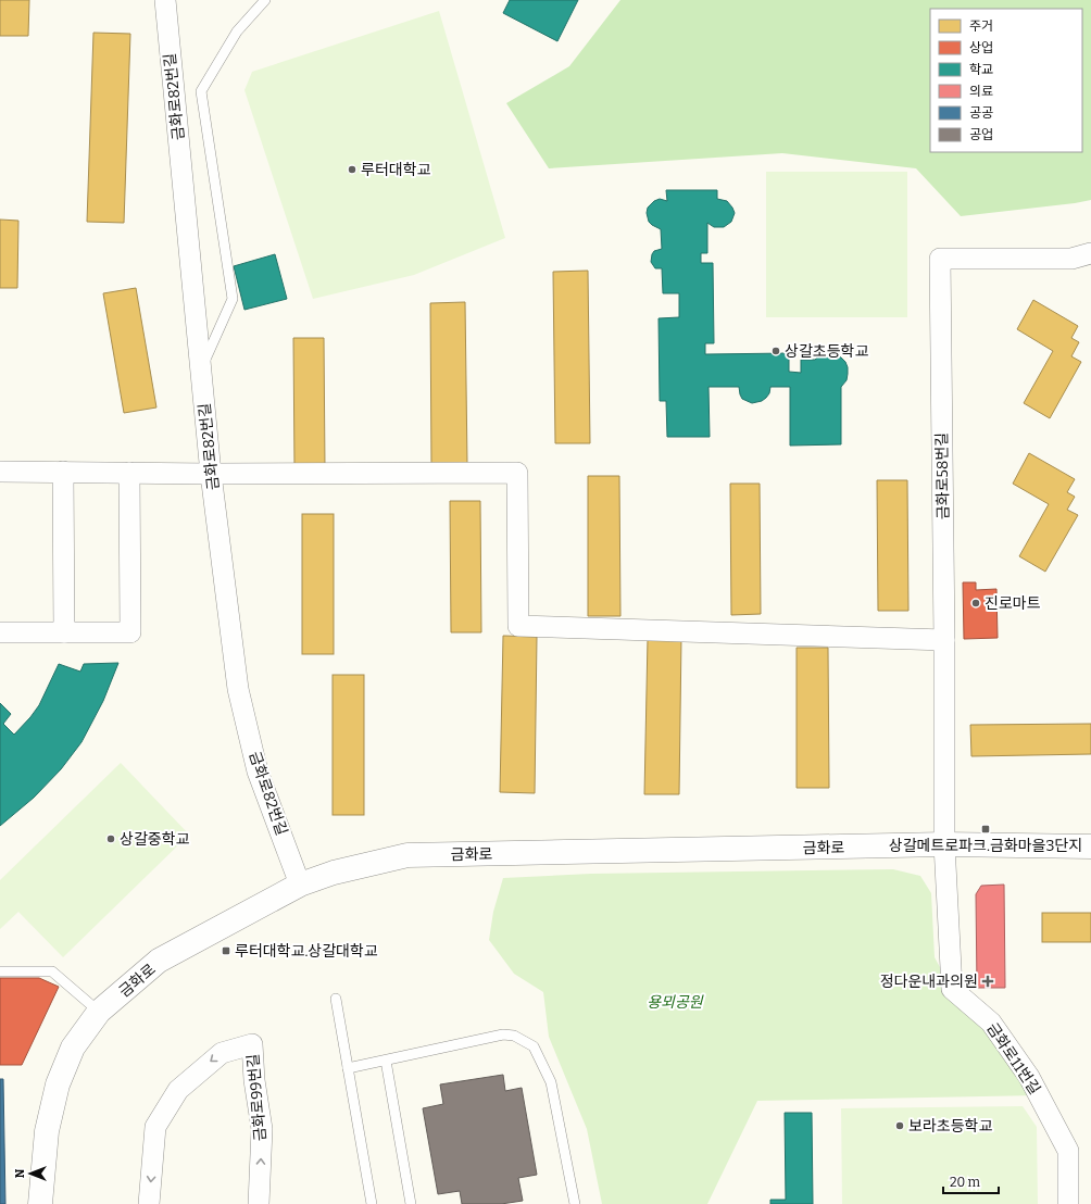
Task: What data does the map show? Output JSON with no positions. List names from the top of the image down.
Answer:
{
  "streets": {
    "street": [
      "금화로82번길",
      "금화로58번길",
      "금화로",
      "금화로11번길",
      "금화로99번길"
    ]
  },
  "crossings": [
    ["금화로82번길", "금화로"],
    ["금화로58번길", "금화로"],
    ["금화로58번길", "금화로11번길"],
    ["금화로", "금화로11번길"]
  ],
  "parks": ["용뫼공원"],
  "places": {
    "other": [
      "루터대학교",
      "상갈초등학교",
      "진로마트",
      "상갈중학교",
      "보라초등학교"
    ],
    "transit": ["상갈메트로파크.금화마을3단지", "루터대학교.상갈대학교"],
    "health": ["정다운내과의원"]
  },
  "legend": [
    "주거",
    "상업",
    "학교",
    "의료",
    "공공",
    "공업"
  ],
  "scale_bar": "20 m",
  "north": "left"
}
